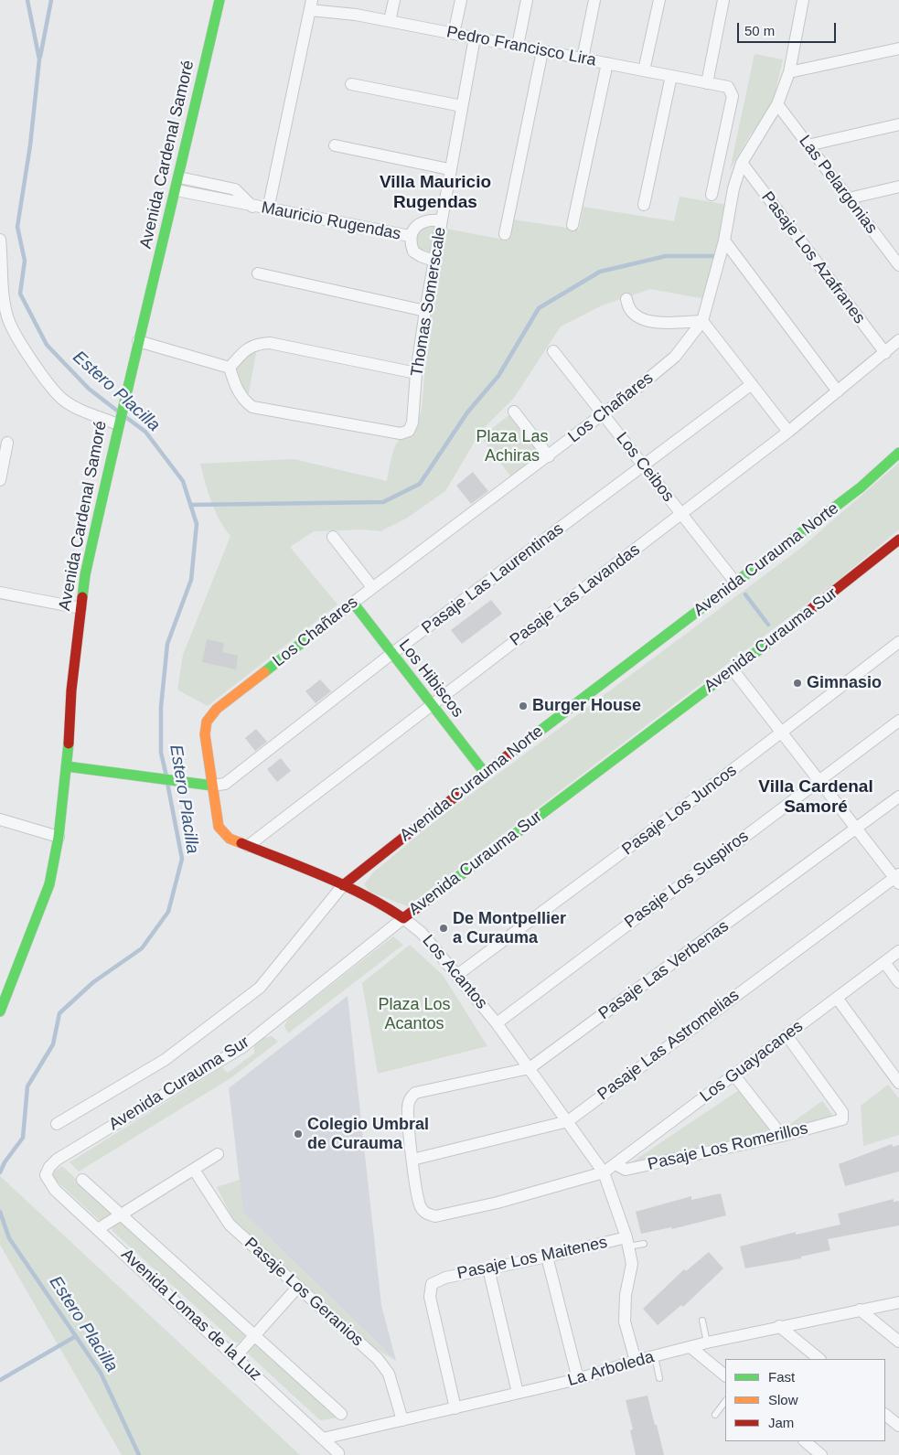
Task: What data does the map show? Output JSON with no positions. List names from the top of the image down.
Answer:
{
  "streets": {
    "street": [
      "Pedro Francisco Lira",
      "Avenida Cardenal Samoré",
      "Las Pelargonias",
      "Mauricio Rugendas",
      "Pasaje Los Azafranes",
      "Thomas Somerscale",
      "Los Chañares",
      "Los Ceibos",
      "Avenida Curauma Norte",
      "Pasaje Las Laurentinas",
      "Pasaje Las Lavandas",
      "Avenida Curauma Sur",
      "Los Hibiscos",
      "Pasaje Los Juncos",
      "Pasaje Los Suspiros",
      "Pasaje Las Verbenas",
      "Los Acantos",
      "Pasaje Las Astromelias",
      "Los Guayacanes",
      "Pasaje Los Romerillos",
      "Pasaje Los Maitenes",
      "Pasaje Los Geranios",
      "Avenida Lomas de la Luz",
      "La Arboleda"
    ]
  },
  "crossings": [
    ["Pedro Francisco Lira", "Thomas Somerscale"],
    ["Avenida Cardenal Samoré", "Mauricio Rugendas"],
    ["Las Pelargonias", "Los Chañares"],
    ["Mauricio Rugendas", "Thomas Somerscale"],
    ["Pasaje Los Azafranes", "Los Chañares"],
    ["Pasaje Los Azafranes", "Pasaje Las Lavandas"],
    ["Los Chañares", "Los Ceibos"],
    ["Los Chañares", "Pasaje Las Laurentinas"],
    ["Los Chañares", "Los Hibiscos"],
    ["Los Chañares", "Los Acantos"],
    ["Los Ceibos", "Avenida Curauma Norte"],
    ["Los Ceibos", "Pasaje Las Laurentinas"],
    ["Los Ceibos", "Pasaje Las Lavandas"],
    ["Avenida Curauma Norte", "Los Hibiscos"],
    ["Avenida Curauma Norte", "Los Acantos"],
    ["Pasaje Las Laurentinas", "Los Hibiscos"],
    ["Pasaje Las Laurentinas", "Los Acantos"],
    ["Pasaje Las Lavandas", "Los Hibiscos"],
    ["Pasaje Las Lavandas", "Los Acantos"],
    ["Avenida Curauma Sur", "Los Acantos"],
    ["Avenida Curauma Sur", "Avenida Lomas de la Luz"],
    ["Pasaje Los Juncos", "Los Acantos"],
    ["Pasaje Los Suspiros", "Los Acantos"],
    ["Pasaje Las Verbenas", "Los Acantos"],
    ["Pasaje Las Verbenas", "Pasaje Las Astromelias"],
    ["Los Acantos", "Pasaje Las Astromelias"],
    ["Los Acantos", "Los Guayacanes"],
    ["Los Acantos", "Pasaje Los Maitenes"],
    ["Los Acantos", "La Arboleda"],
    ["Los Guayacanes", "Pasaje Los Romerillos"],
    ["Pasaje Los Maitenes", "La Arboleda"],
    ["Pasaje Los Geranios", "La Arboleda"],
    ["Avenida Lomas de la Luz", "La Arboleda"]
  ],
  "districts": ["Villa Mauricio Rugendas", "Villa Cardenal Samoré"],
  "water": ["Estero Placilla"],
  "parks": ["Plaza Las Achiras", "Plaza Los Acantos"],
  "places": [
    "Gimnasio",
    "Burger House",
    "De Montpellier a Curauma",
    "Colegio Umbral de Curauma"
  ],
  "legend": ["Fast", "Slow", "Jam"],
  "scale_bar": "50 m"
}
